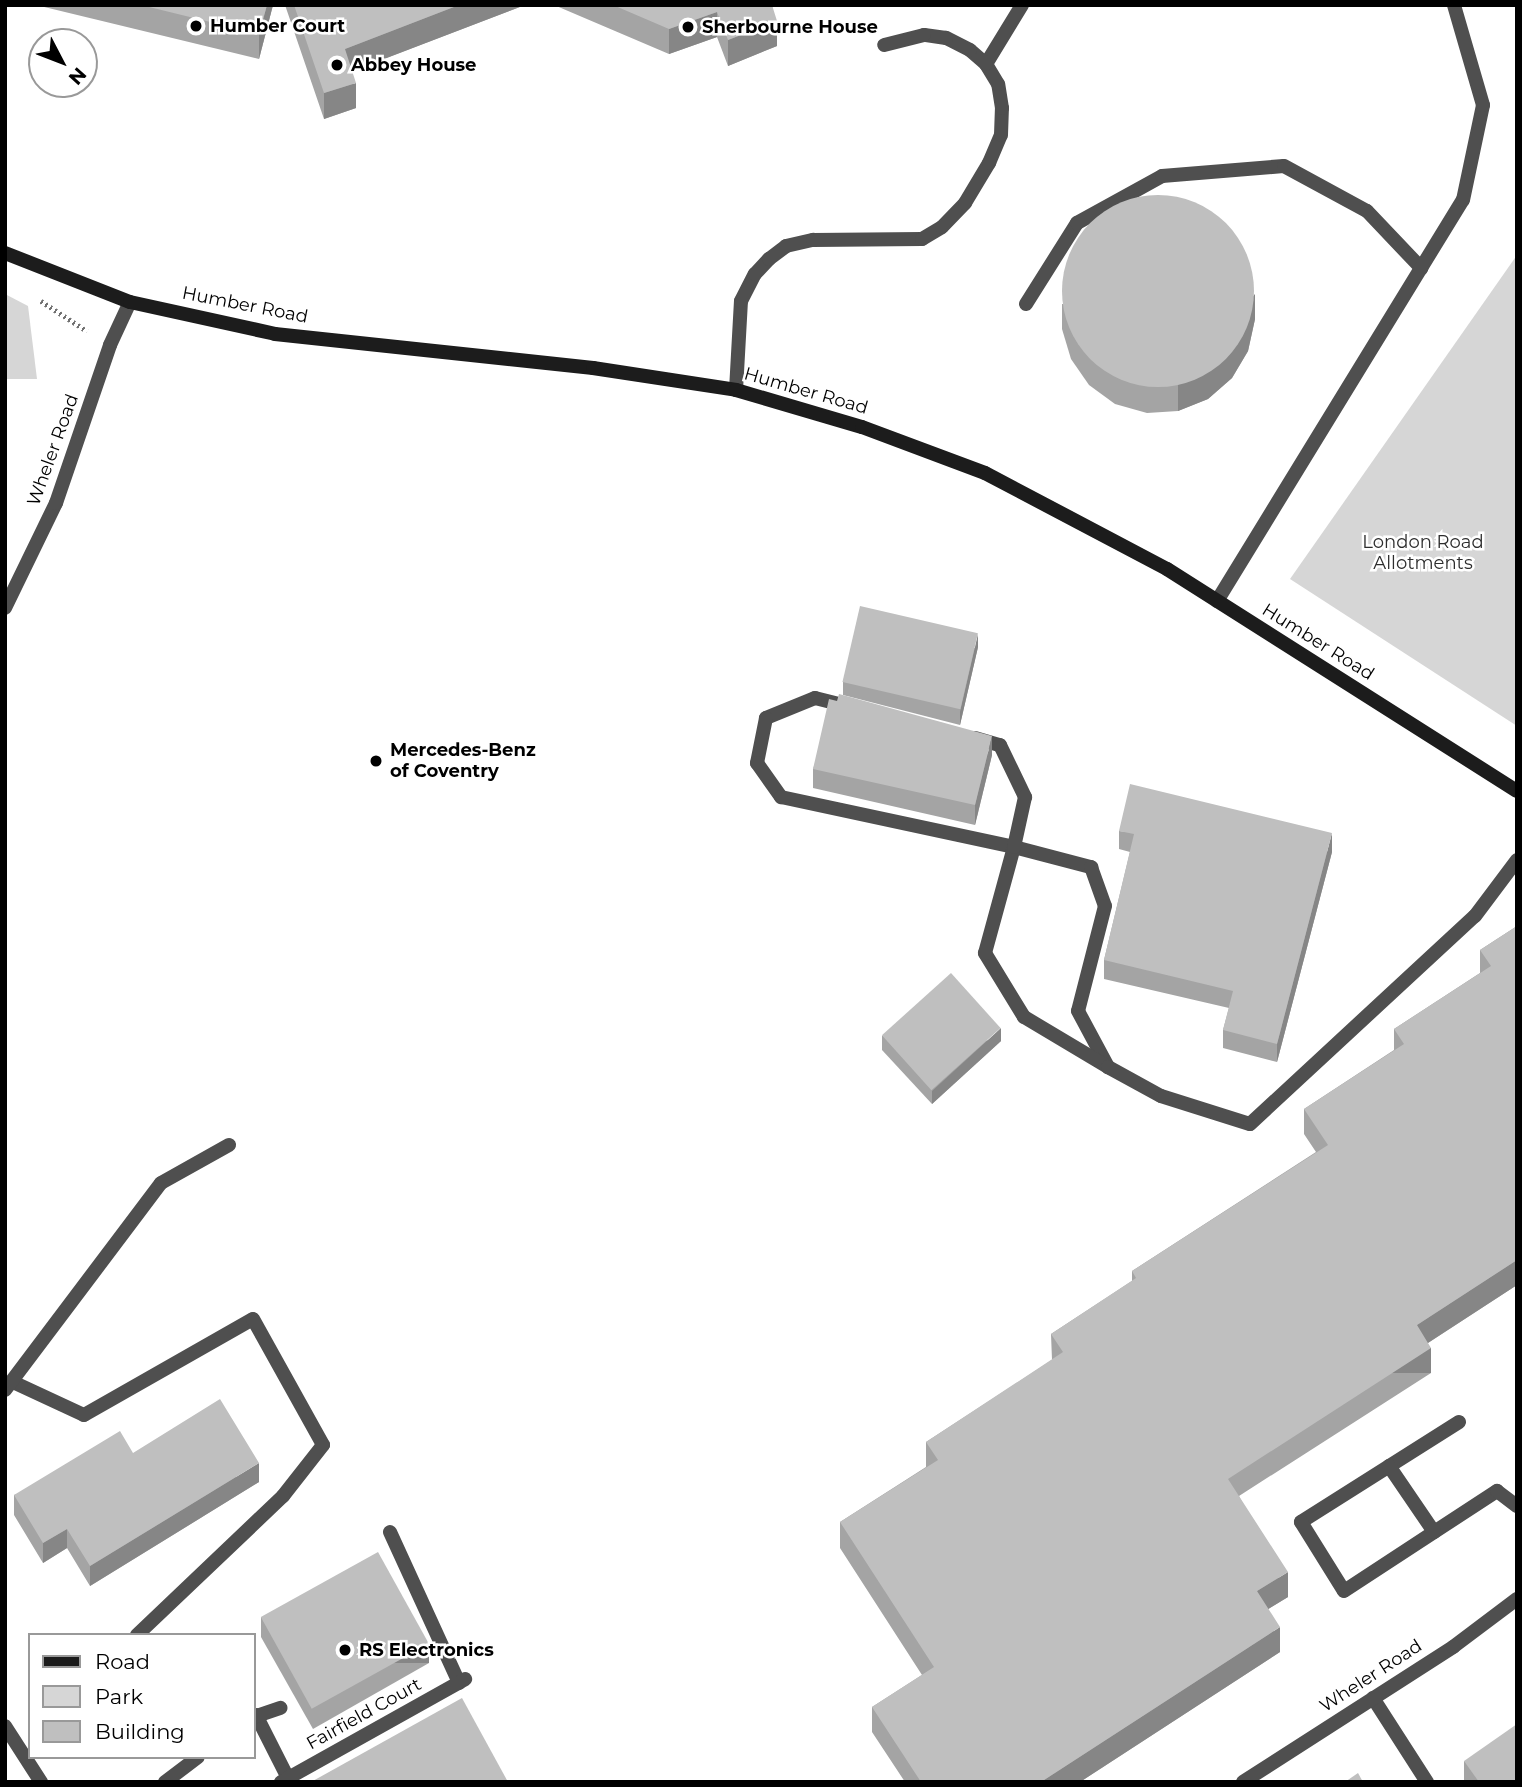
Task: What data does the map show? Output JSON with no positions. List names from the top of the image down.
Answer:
{
  "streets": {
    "main road": ["Humber Road"],
    "street": ["Wheler Road", "Fairfield Court"]
  },
  "crossings": [
    ["Humber Road", "Wheler Road"]
  ],
  "parks": ["London Road Allotments"],
  "places": [
    "Humber Court",
    "Sherbourne House",
    "Abbey House",
    "Mercedes-Benz of Coventry",
    "RS Electronics"
  ],
  "legend": ["Road", "Park", "Building"],
  "north": "bottom right"
}
